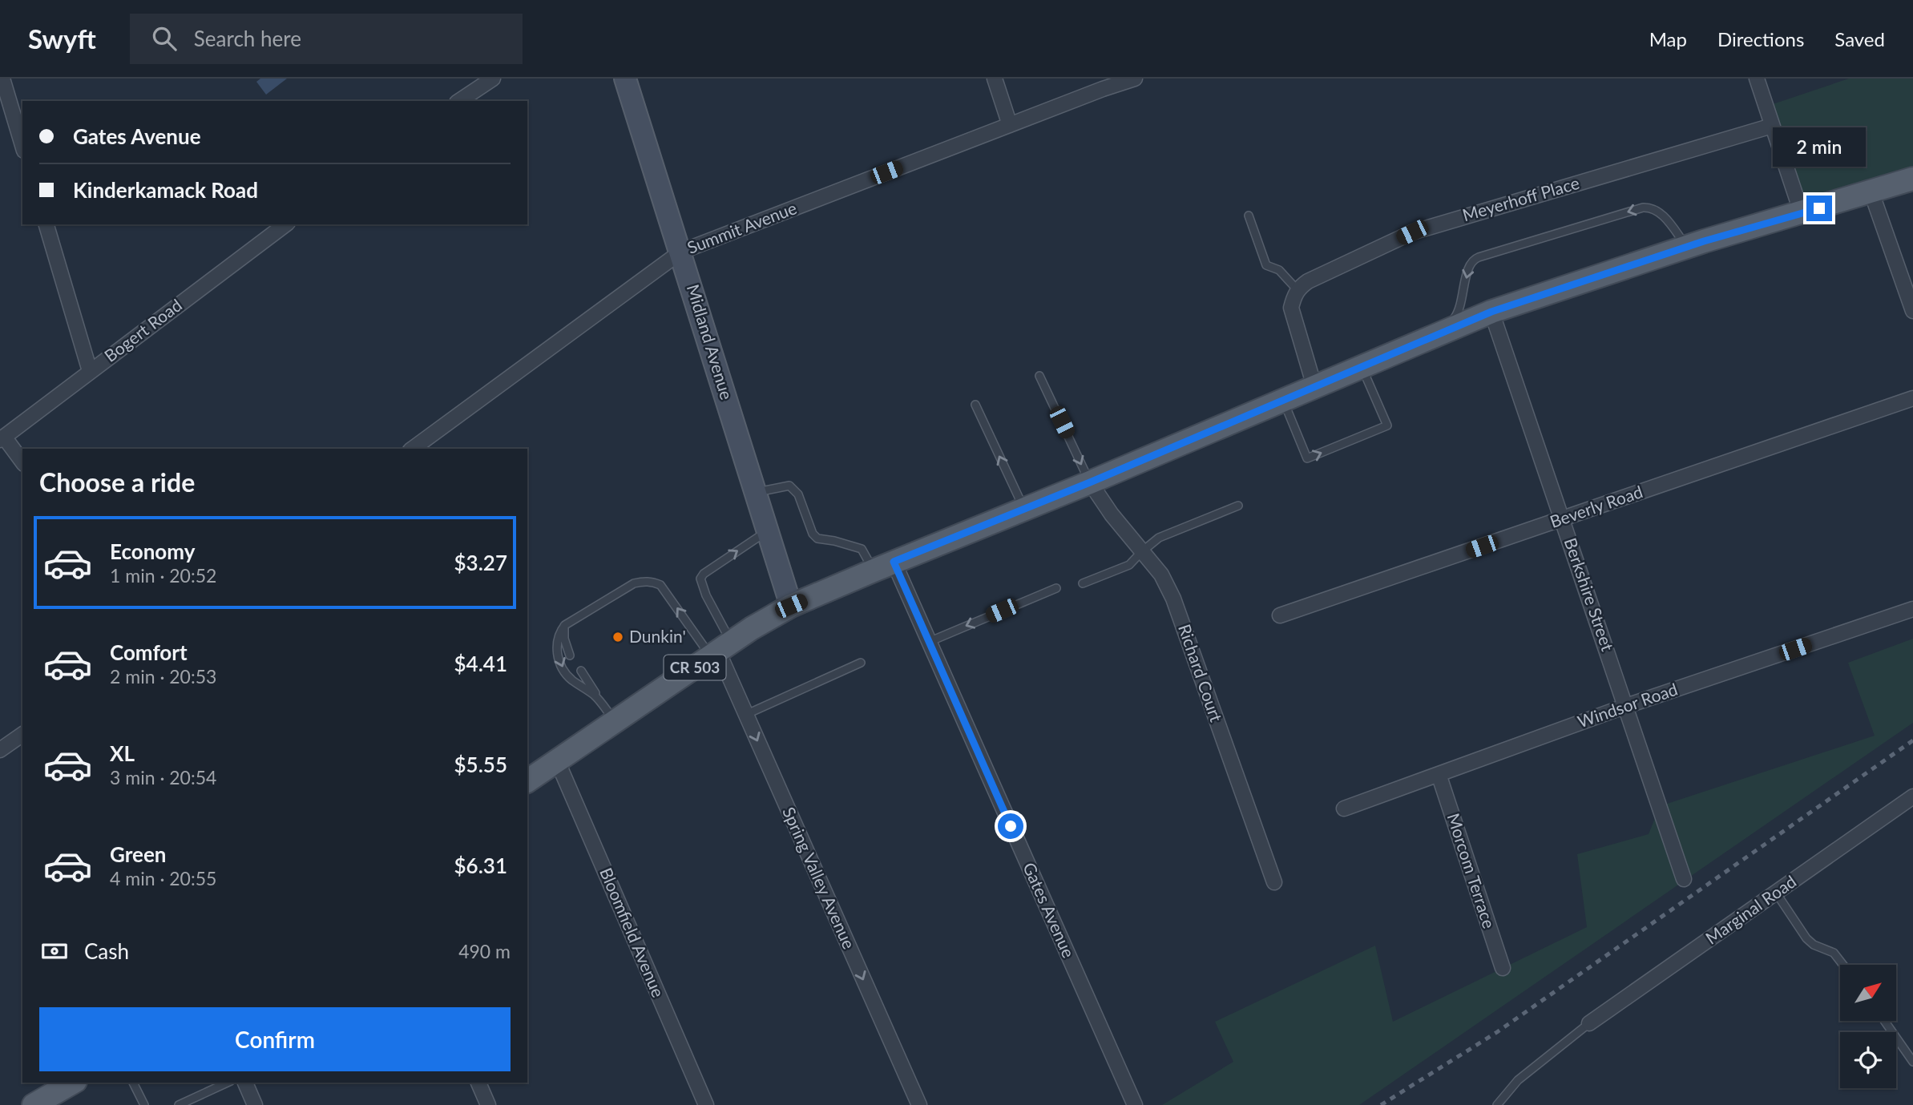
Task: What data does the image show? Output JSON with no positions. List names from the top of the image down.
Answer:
{
  "streets": {
    "main road": ["CR 503"],
    "street": [
      "Meyerhoff Place",
      "Summit Avenue",
      "Bogert Road",
      "Midland Avenue",
      "Beverly Road",
      "Berkshire Street",
      "Richard Court",
      "Windsor Road",
      "Morcom Terrace",
      "Spring Valley Avenue",
      "Gates Avenue",
      "Marginal Road",
      "Bloomfield Avenue"
    ]
  },
  "crossings": [
    ["Summit Avenue", "Midland Avenue"],
    ["Midland Avenue", "CR 503"],
    ["Beverly Road", "Berkshire Street"],
    ["Berkshire Street", "CR 503"],
    ["Berkshire Street", "Windsor Road"],
    ["CR 503", "Richard Court"],
    ["CR 503", "Spring Valley Avenue"],
    ["CR 503", "Gates Avenue"],
    ["CR 503", "Bloomfield Avenue"],
    ["Windsor Road", "Morcom Terrace"]
  ],
  "one_way": ["Spring Valley Avenue"],
  "places": ["Dunkin'"],
  "north": "top right",
  "page": {
    "header": "Swyft",
    "search": "Search here",
    "nav": ["Map", "Directions", "Saved"],
    "banner": ["Gates Avenue", "Kinderkamack Road"],
    "bubble": "2 min",
    "heading": "Choose a ride",
    "list": [
      {
        "name": "Economy",
        "note": "1 min · 20:52",
        "value": "$3.27"
      },
      {
        "name": "Comfort",
        "note": "2 min · 20:53",
        "value": "$4.41"
      },
      {
        "name": "XL",
        "note": "3 min · 20:54",
        "value": "$5.55"
      },
      {
        "name": "Green",
        "note": "4 min · 20:55",
        "value": "$6.31"
      }
    ],
    "pay": ["Cash", "490 m"],
    "buttons": "Confirm"
  }
}
